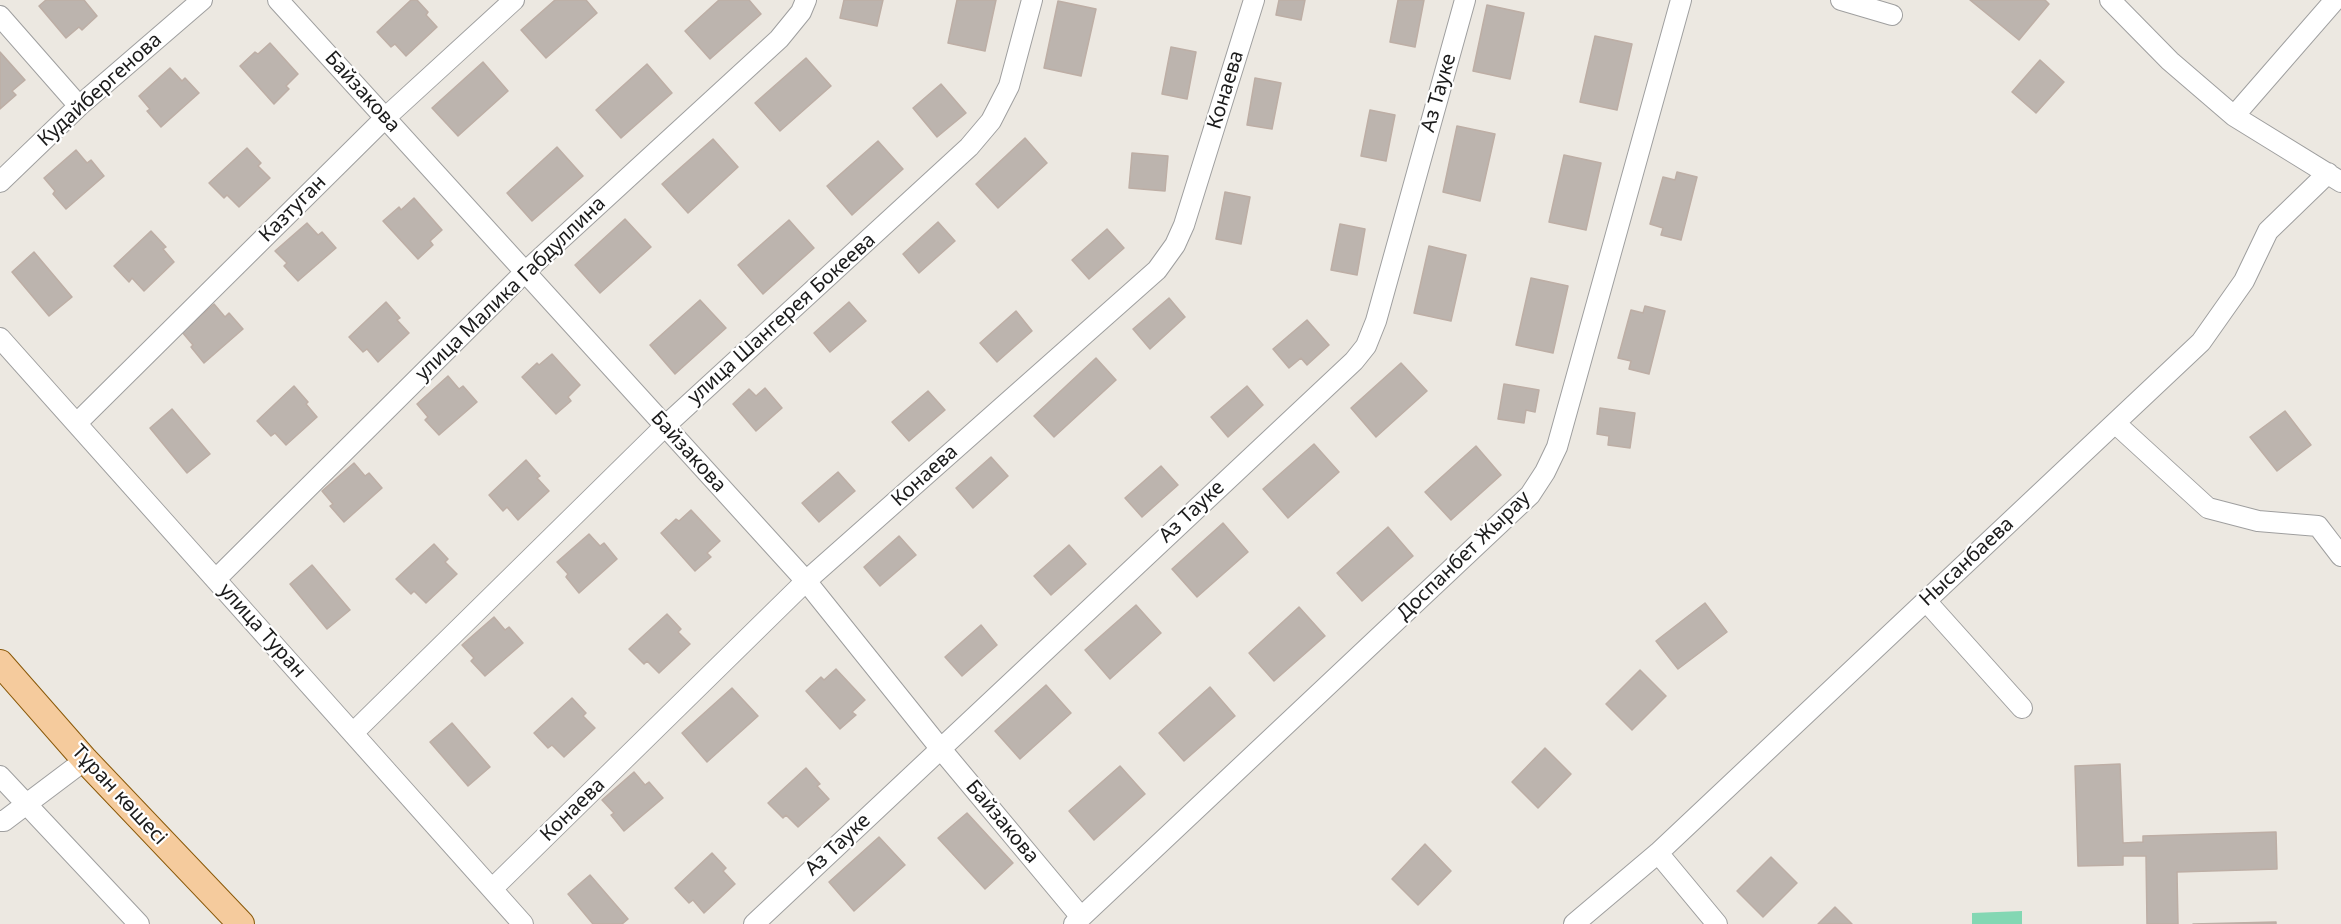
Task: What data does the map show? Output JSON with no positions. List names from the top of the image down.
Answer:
{
  "streets": {
    "main road": ["Тұран көшесі"],
    "street": [
      "Кудайбергенова",
      "Конаева",
      "Байзакова",
      "Аз Тауке",
      "Казтуган",
      "улица Малика Габдуллина",
      "улица Шангерея Бокеева",
      "Доспанбет Жырау",
      "Нысанбаева",
      "улица Туран"
    ]
  },
  "crossings": [
    ["Конаева", "Байзакова"],
    ["Конаева", "улица Туран"],
    ["Байзакова", "Аз Тауке"],
    ["Байзакова", "Казтуган"],
    ["Байзакова", "улица Малика Габдуллина"],
    ["Байзакова", "улица Шангерея Бокеева"],
    ["Байзакова", "Доспанбет Жырау"],
    ["Казтуган", "улица Туран"],
    ["улица Малика Габдуллина", "улица Туран"],
    ["улица Шангерея Бокеева", "улица Туран"]
  ]
}
